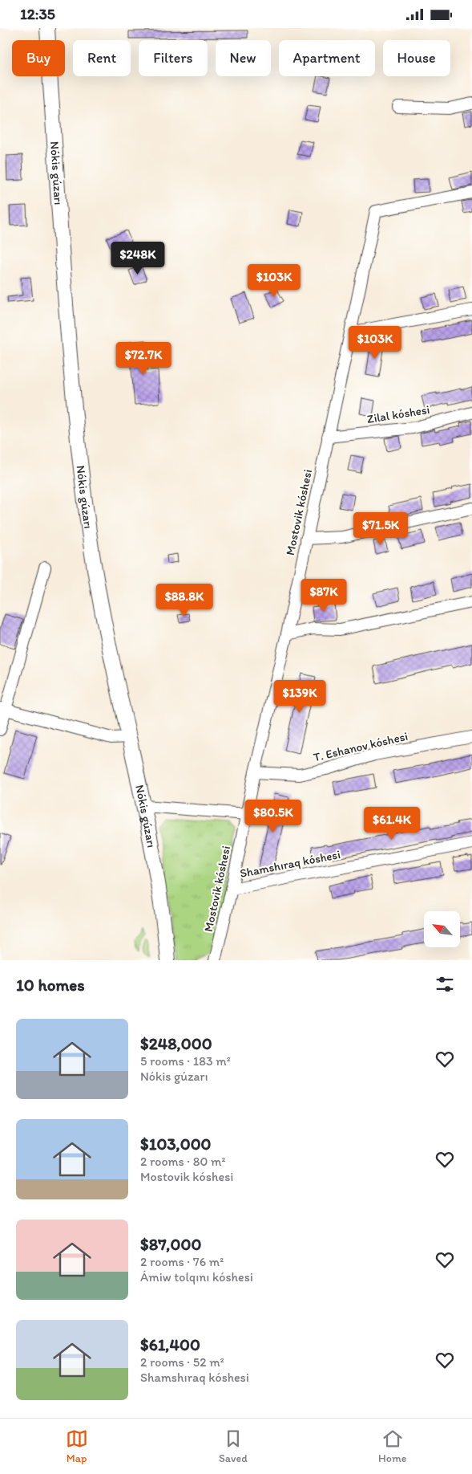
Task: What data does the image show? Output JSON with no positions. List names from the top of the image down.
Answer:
{
  "streets": {
    "main road": ["Nókis gúzarı"],
    "street": [
      "Zilal kóshesi",
      "Mostovik kóshesi",
      "T. Eshanov kóshesi",
      "Shamshıraq kóshesi"
    ]
  },
  "crossings": [
    ["Zilal kóshesi", "Mostovik kóshesi"],
    ["Mostovik kóshesi", "T. Eshanov kóshesi"],
    ["Mostovik kóshesi", "Shamshıraq kóshesi"]
  ],
  "north": "top left",
  "page": {
    "status": "12:35",
    "chip": [
      "Buy",
      "Rent",
      "Filters",
      "New",
      "Apartment",
      "House"
    ],
    "price": [
      "$248K",
      "$103K",
      "$103K",
      "$72.7K",
      "$71.5K",
      "$87K",
      "$88.8K",
      "$139K",
      "$80.5K",
      "$61.4K"
    ],
    "heading": "10 homes",
    "list": [
      {
        "name": "$248,000",
        "note": "5 rooms · 183 m² · Nókis gúzarı"
      },
      {
        "name": "$103,000",
        "note": "2 rooms · 80 m² · Mostovik kóshesi"
      },
      {
        "name": "$87,000",
        "note": "2 rooms · 76 m² · Ámiw tolqını kóshesi"
      },
      {
        "name": "$61,400",
        "note": "2 rooms · 52 m² · Shamshıraq kóshesi"
      }
    ],
    "tabs": ["Map", "Saved", "Home"]
  }
}
